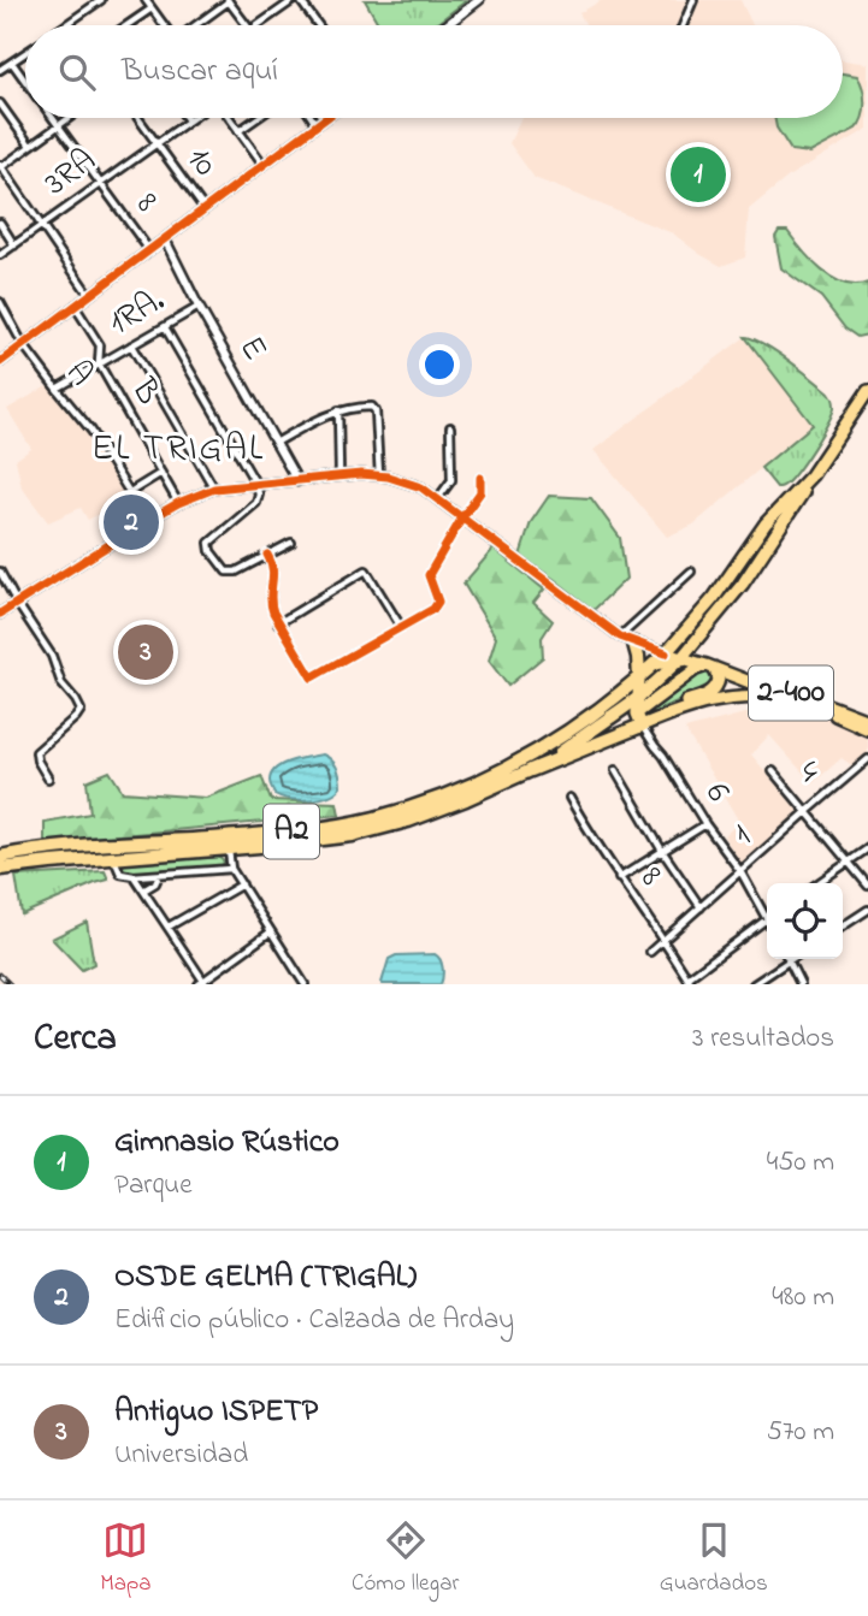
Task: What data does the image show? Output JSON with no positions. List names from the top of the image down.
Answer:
{
  "streets": {
    "highway": ["2-400", "A2"],
    "street": [
      "10",
      "3RA",
      "8",
      "1RA.",
      "E",
      "A",
      "B",
      "4",
      "6",
      "1"
    ]
  },
  "crossings": [
    ["10", "3RA"],
    ["3RA", "8"],
    ["8", "1"],
    ["1RA.", "E"],
    ["1RA.", "A"],
    ["1RA.", "B"],
    ["2-400", "6"],
    ["2-400", "A2"],
    ["4", "1"],
    ["6", "1"]
  ],
  "districts": ["EL TRIGAL"],
  "page": {
    "search": "Buscar aquí",
    "pins": ["1", "2", "3"],
    "heading": ["Cerca", "3 resultados"],
    "list": [
      {
        "mark": "1",
        "name": "Gimnasio Rústico",
        "note": "Parque",
        "value": "450 m"
      },
      {
        "mark": "2",
        "name": "OSDE GELMA (TRIGAL)",
        "note": "Edificio público · Calzada de Arday",
        "value": "480 m"
      },
      {
        "mark": "3",
        "name": "Antiguo ISPETP",
        "note": "Universidad",
        "value": "570 m"
      }
    ],
    "nav": ["Mapa", "Cómo llegar", "Guardados"]
  }
}
